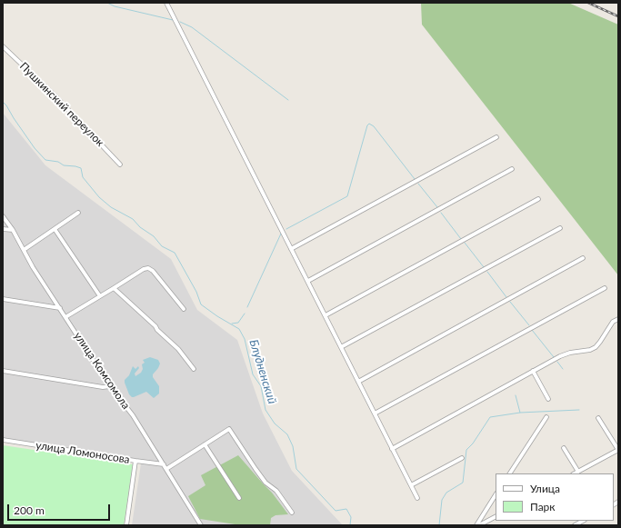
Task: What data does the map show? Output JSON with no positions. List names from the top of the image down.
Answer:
{
  "streets": {
    "street": ["Пушкинский переулок", "улица Комсомола", "улица Ломоносова"]
  },
  "crossings": [
    ["улица Комсомола", "улица Ломоносова"]
  ],
  "water": ["Блудненский"],
  "legend": ["Улица", "Парк"],
  "scale_bar": "200 m"
}
